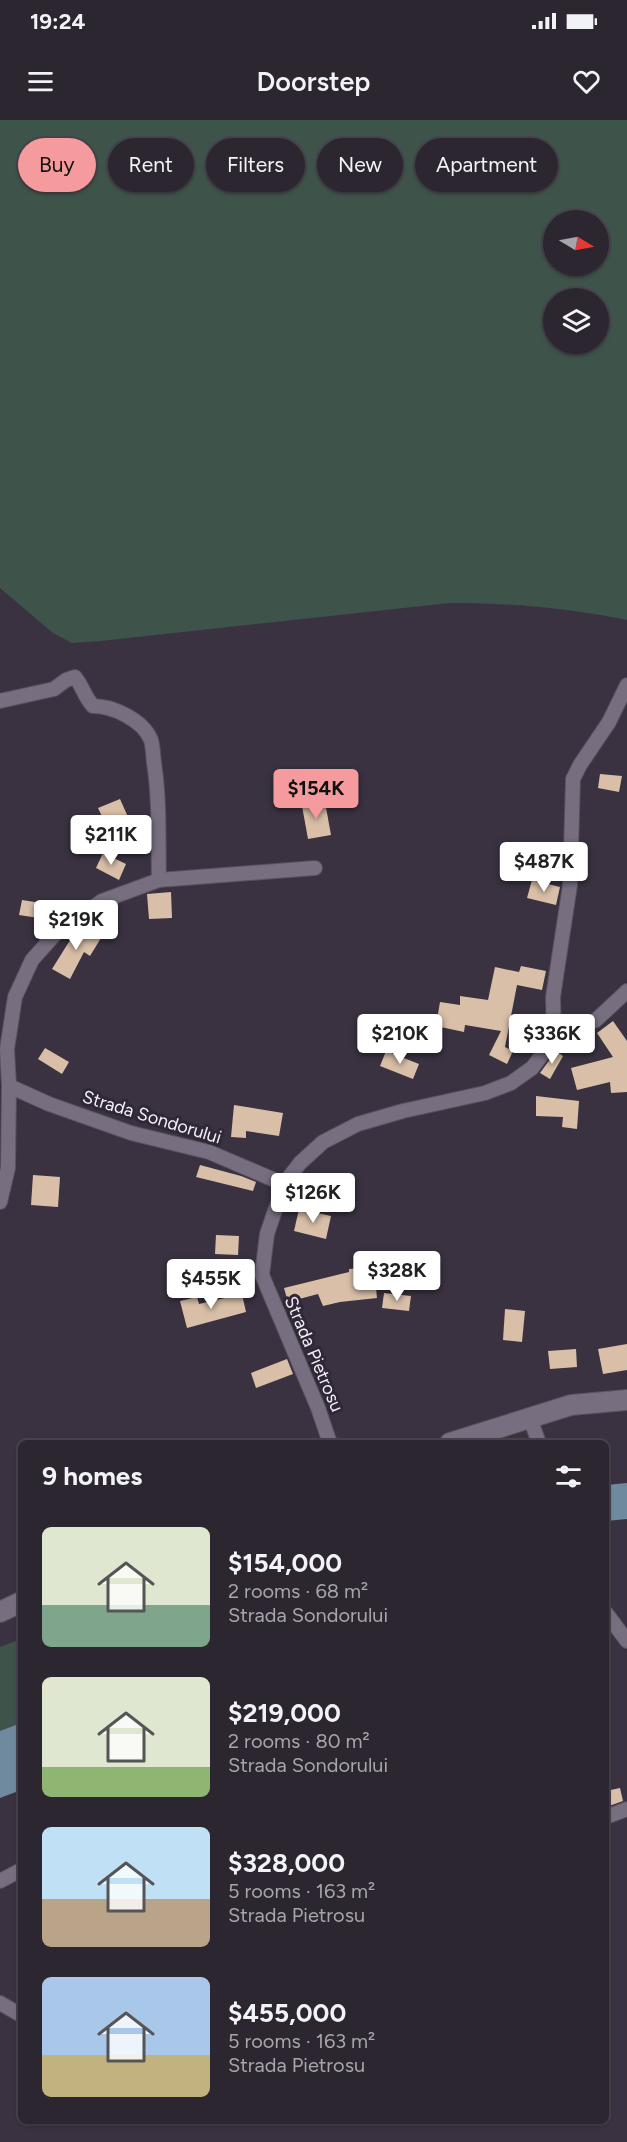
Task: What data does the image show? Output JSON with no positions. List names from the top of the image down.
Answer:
{
  "streets": {
    "street": ["Strada Sondorului", "Strada Pietrosu"]
  },
  "crossings": [
    ["Strada Sondorului", "Strada Pietrosu"]
  ],
  "north": "right",
  "page": {
    "status": "19:24",
    "header": "Doorstep",
    "chip": [
      "Buy",
      "Rent",
      "Filters",
      "New",
      "Apartment"
    ],
    "price": [
      "$154K",
      "$211K",
      "$487K",
      "$219K",
      "$210K",
      "$336K",
      "$126K",
      "$328K",
      "$455K"
    ],
    "heading": "9 homes",
    "list": [
      {
        "name": "$154,000",
        "note": "2 rooms · 68 m² · Strada Sondorului"
      },
      {
        "name": "$219,000",
        "note": "2 rooms · 80 m² · Strada Sondorului"
      },
      {
        "name": "$328,000",
        "note": "5 rooms · 163 m² · Strada Pietrosu"
      },
      {
        "name": "$455,000",
        "note": "5 rooms · 163 m² · Strada Pietrosu"
      }
    ]
  }
}
